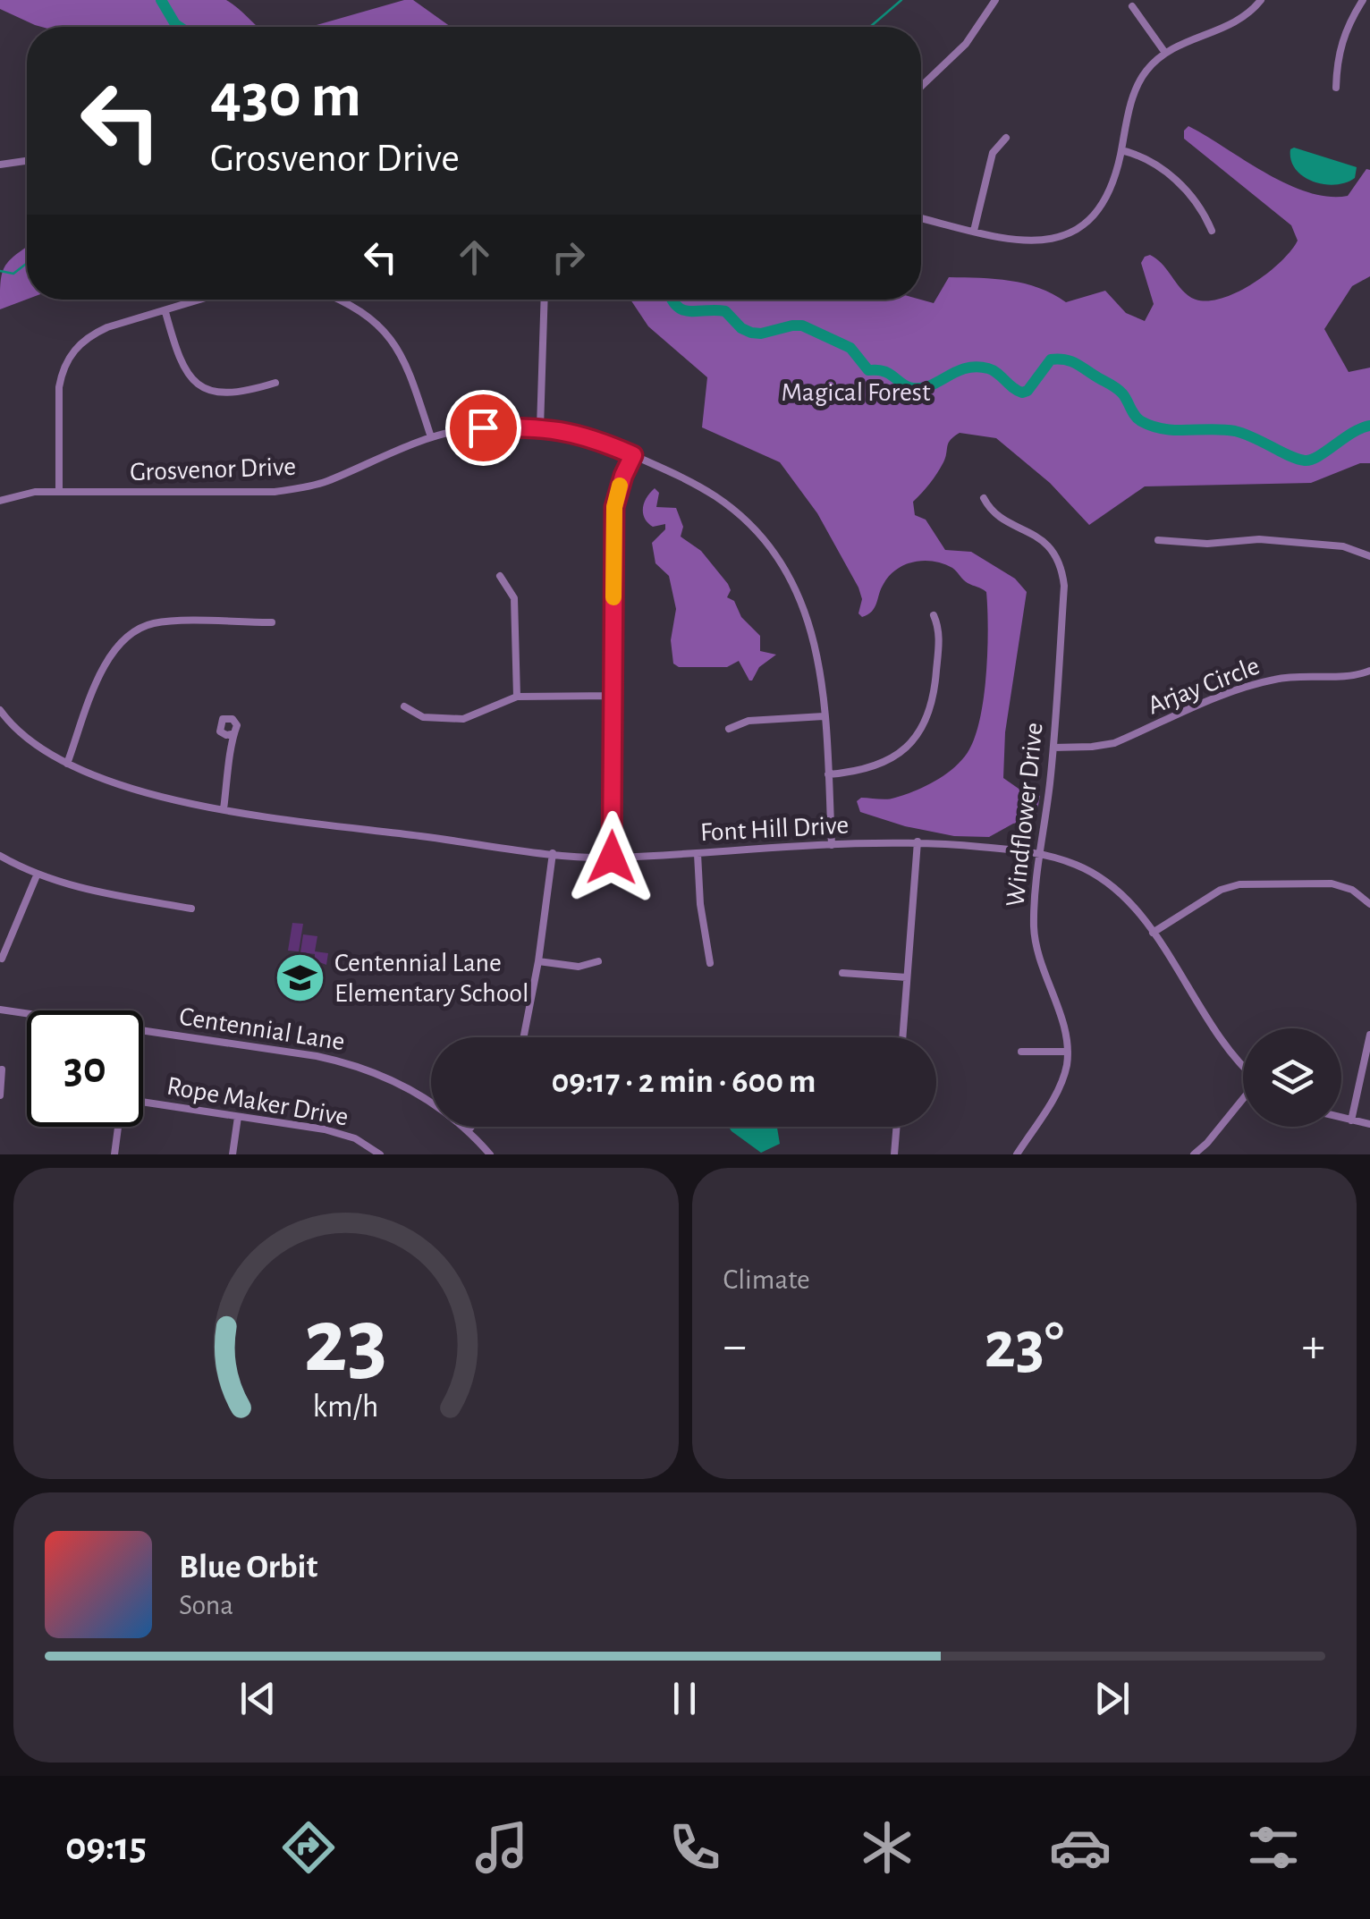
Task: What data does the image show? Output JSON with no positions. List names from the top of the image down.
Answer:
{
  "streets": {
    "street": [
      "Grosvenor Drive",
      "Arjay Circle",
      "Windflower Drive",
      "Font Hill Drive",
      "Centennial Lane",
      "Rope Maker Drive"
    ]
  },
  "crossings": [
    ["Grosvenor Drive", "Font Hill Drive"],
    ["Arjay Circle", "Windflower Drive"],
    ["Windflower Drive", "Font Hill Drive"]
  ],
  "parks": ["Magical Forest"],
  "places": {
    "school or university": ["Centennial Lane Elementary School"]
  },
  "page": {
    "turn": ["430 m", "Grosvenor Drive"],
    "limit": "30",
    "trip": "09:17 · 2 min · 600 m",
    "tile": "Climate",
    "heat": ["−", "23°", "+"],
    "song": ["Blue Orbit", "Sona"],
    "tabs": "09:15",
    "gauge": ["23", "km/h"]
  }
}
